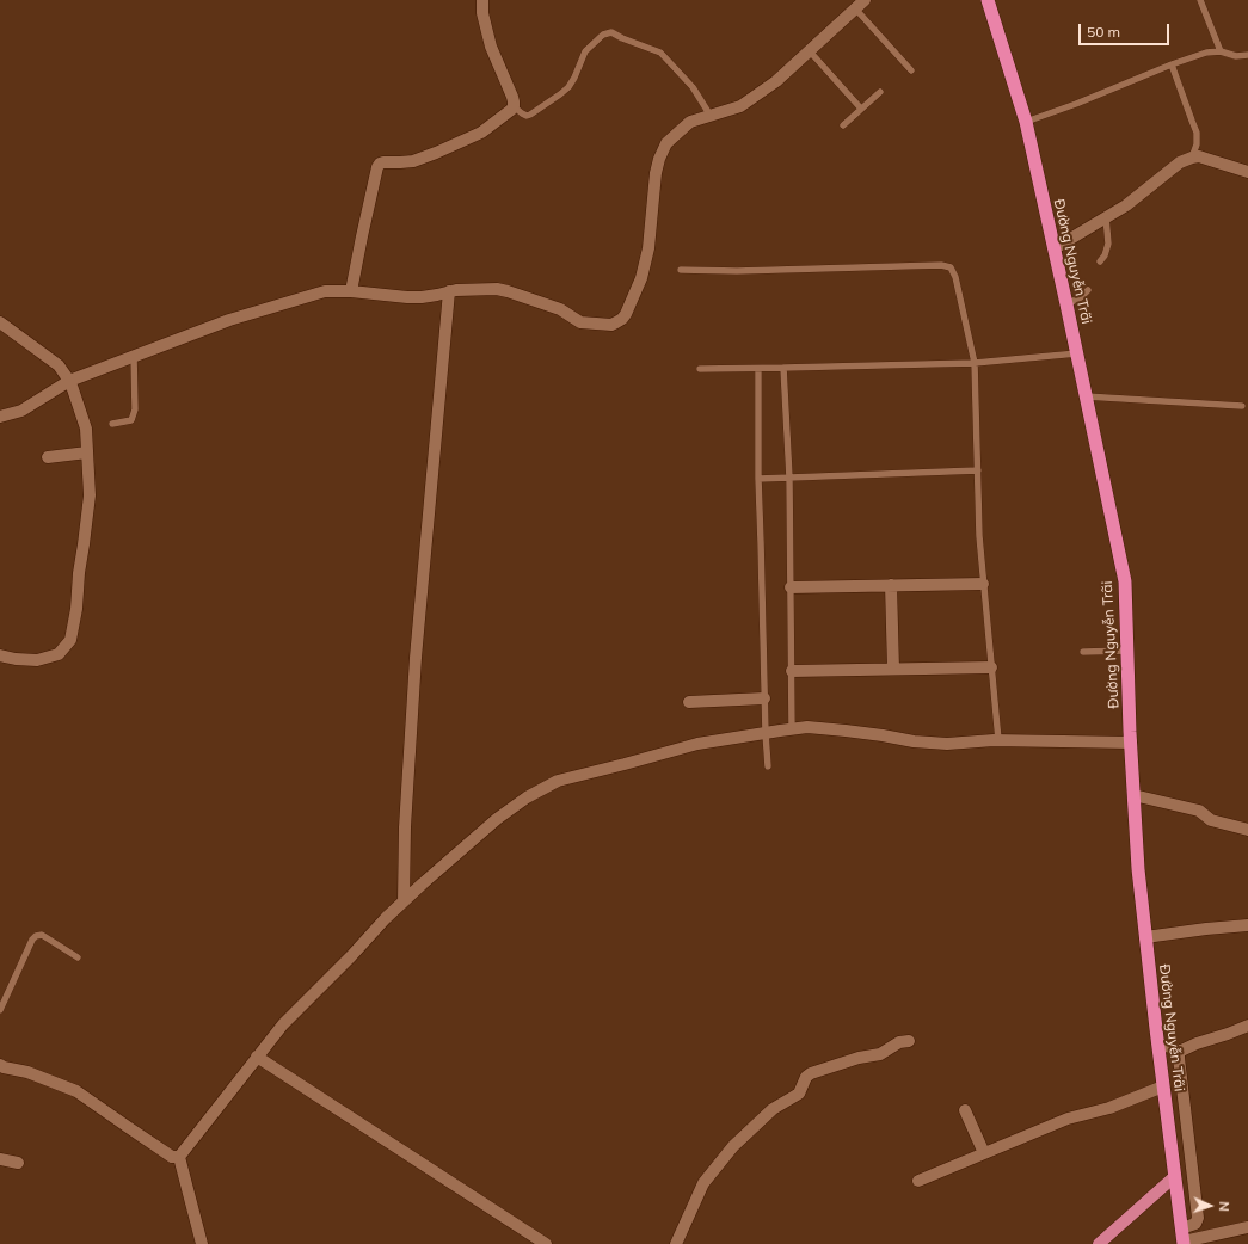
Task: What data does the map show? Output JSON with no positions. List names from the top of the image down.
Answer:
{
  "streets": {
    "highway": ["Đường Nguyễn Trãi"]
  },
  "scale_bar": "50 m",
  "north": "right"
}
